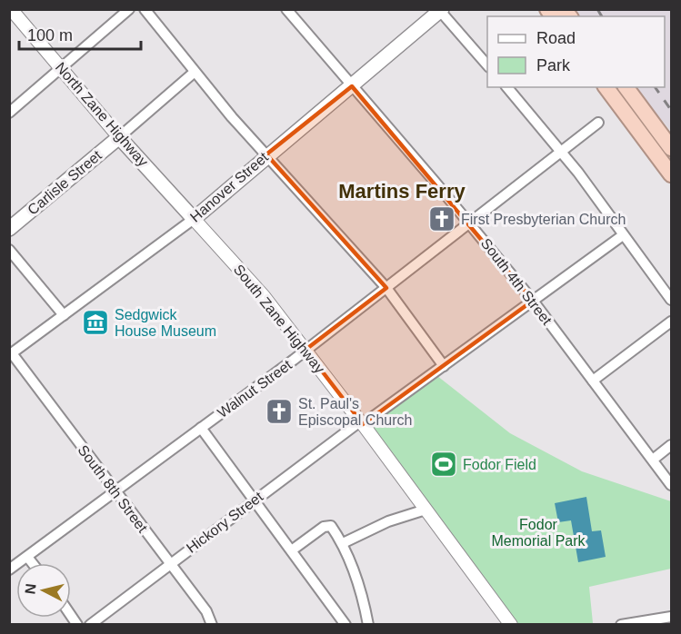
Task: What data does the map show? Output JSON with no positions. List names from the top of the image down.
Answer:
{
  "streets": {
    "main road": ["North Zane Highway", "Carlisle Street", "Hanover Street"],
    "street": [
      "South 4th Street",
      "South Zane Highway",
      "Walnut Street",
      "South 8th Street",
      "Hickory Street"
    ]
  },
  "crossings": [
    ["North Zane Highway", "Carlisle Street"],
    ["North Zane Highway", "Hanover Street"],
    ["North Zane Highway", "South Zane Highway"],
    ["Hanover Street", "South 4th Street"],
    ["Hanover Street", "South Zane Highway"],
    ["Hanover Street", "South 8th Street"],
    ["South 4th Street", "Walnut Street"],
    ["South 4th Street", "Hickory Street"],
    ["South Zane Highway", "Walnut Street"],
    ["South Zane Highway", "Hickory Street"],
    ["Walnut Street", "South 8th Street"],
    ["South 8th Street", "Hickory Street"]
  ],
  "districts": ["Martins Ferry"],
  "parks": ["Fodor Memorial Park"],
  "places": {
    "church": ["First Presbyterian Church", "St. Paul's Episcopal Church"],
    "museum": ["Sedgwick House Museum"],
    "sports": ["Fodor Field"]
  },
  "legend": ["Road", "Park"],
  "scale_bar": "100 m",
  "north": "left"
}
